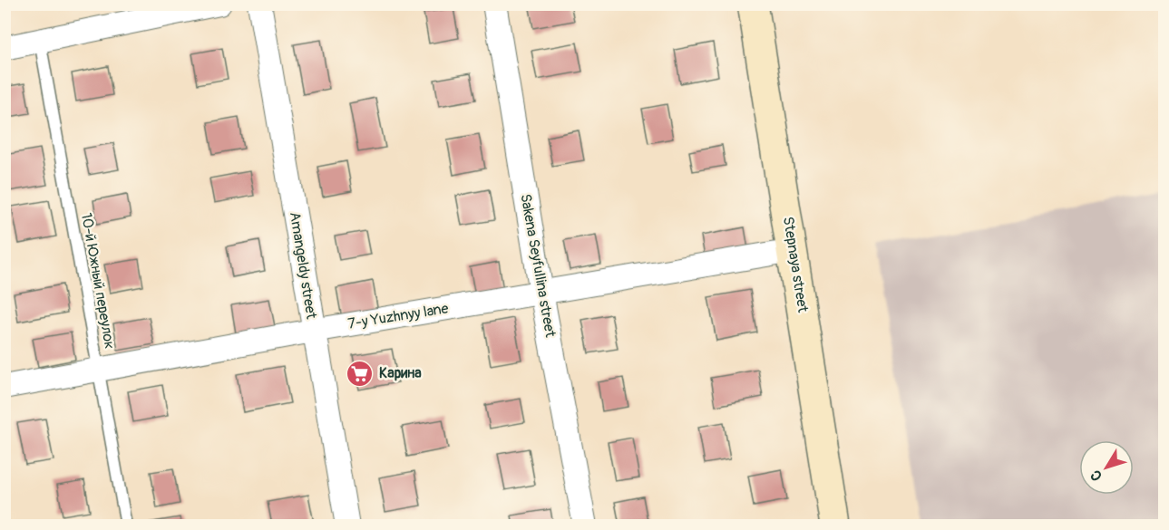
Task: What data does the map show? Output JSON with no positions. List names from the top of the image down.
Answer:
{
  "streets": {
    "street": [
      "Stepnaya street",
      "Amangeldy street",
      "Sakena Seyfullina street",
      "7-y Yuzhnyy lane"
    ],
    "lane": ["10-й Южный переулок"]
  },
  "crossings": [
    ["Stepnaya street", "7-y Yuzhnyy lane"],
    ["Amangeldy street", "7-y Yuzhnyy lane"],
    ["Sakena Seyfullina street", "7-y Yuzhnyy lane"],
    ["10-й Южный переулок", "7-y Yuzhnyy lane"]
  ],
  "places": {
    "supermarket": ["Карина"]
  },
  "north": "bottom left"
}
